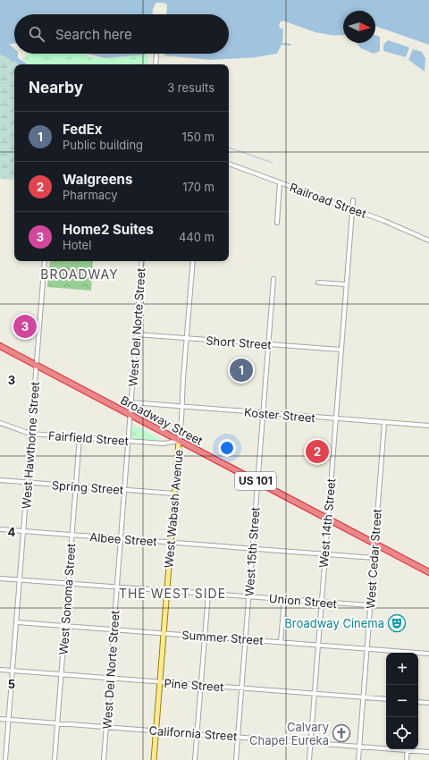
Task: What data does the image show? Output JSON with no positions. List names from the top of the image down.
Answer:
{
  "streets": {
    "highway": ["Broadway Street", "US 101"],
    "main road": ["West Wabash Avenue"],
    "street": [
      "Railroad Street",
      "West Del Norte Street",
      "Short Street",
      "Koster Street",
      "Fairfield Street",
      "West Hawthorne Street",
      "Spring Street",
      "West 14th Street",
      "Albee Street",
      "West 15th Street",
      "West Cedar Street",
      "West Sonoma Street",
      "Union Street",
      "Summer Street",
      "Pine Street",
      "California Street"
    ]
  },
  "crossings": [
    ["Railroad Street", "West 14th Street"],
    ["West Del Norte Street", "Short Street"],
    ["West Del Norte Street", "Koster Street"],
    ["West Del Norte Street", "Broadway Street"],
    ["West Del Norte Street", "Fairfield Street"],
    ["West Del Norte Street", "Spring Street"],
    ["West Del Norte Street", "Albee Street"],
    ["West Del Norte Street", "Union Street"],
    ["West Del Norte Street", "Summer Street"],
    ["West Del Norte Street", "Pine Street"],
    ["West Del Norte Street", "California Street"],
    ["Short Street", "West Wabash Avenue"],
    ["Short Street", "West 14th Street"],
    ["Short Street", "West 15th Street"],
    ["Koster Street", "West Wabash Avenue"],
    ["Koster Street", "West 14th Street"],
    ["Koster Street", "West 15th Street"],
    ["Koster Street", "West Cedar Street"],
    ["Broadway Street", "Fairfield Street"],
    ["Broadway Street", "West Hawthorne Street"],
    ["Broadway Street", "West Wabash Avenue"],
    ["Broadway Street", "West 14th Street"],
    ["Broadway Street", "West 15th Street"],
    ["Broadway Street", "West Cedar Street"],
    ["Fairfield Street", "West Hawthorne Street"],
    ["Fairfield Street", "West Wabash Avenue"],
    ["Fairfield Street", "West Sonoma Street"],
    ["West Hawthorne Street", "Spring Street"],
    ["West Hawthorne Street", "Albee Street"],
    ["West Hawthorne Street", "Union Street"],
    ["West Hawthorne Street", "Summer Street"],
    ["West Hawthorne Street", "Pine Street"],
    ["West Hawthorne Street", "California Street"],
    ["Spring Street", "West Wabash Avenue"],
    ["Spring Street", "West Sonoma Street"],
    ["West Wabash Avenue", "Albee Street"],
    ["West Wabash Avenue", "Union Street"],
    ["West Wabash Avenue", "Summer Street"],
    ["West Wabash Avenue", "Pine Street"],
    ["West Wabash Avenue", "California Street"],
    ["West 14th Street", "Albee Street"],
    ["West 14th Street", "Union Street"],
    ["West 14th Street", "Summer Street"],
    ["West 14th Street", "Pine Street"],
    ["West 14th Street", "California Street"],
    ["Albee Street", "West 15th Street"],
    ["Albee Street", "West Cedar Street"],
    ["Albee Street", "West Sonoma Street"],
    ["West 15th Street", "Union Street"],
    ["West 15th Street", "Summer Street"],
    ["West 15th Street", "Pine Street"],
    ["West 15th Street", "California Street"],
    ["West Cedar Street", "Union Street"],
    ["West Cedar Street", "Summer Street"],
    ["West Cedar Street", "Pine Street"],
    ["West Cedar Street", "California Street"],
    ["West Sonoma Street", "Union Street"],
    ["West Sonoma Street", "Summer Street"],
    ["West Sonoma Street", "Pine Street"],
    ["West Sonoma Street", "California Street"]
  ],
  "districts": ["BROADWAY", "THE WEST SIDE"],
  "places": {
    "theatre": ["Broadway Cinema"],
    "church": ["Calvary Chapel Eureka"]
  },
  "north": "right",
  "page": {
    "search": "Search here",
    "heading": ["Nearby", "3 results"],
    "list": [
      {
        "mark": "1",
        "name": "FedEx",
        "note": "Public building",
        "value": "150 m"
      },
      {
        "mark": "2",
        "name": "Walgreens",
        "note": "Pharmacy",
        "value": "170 m"
      },
      {
        "mark": "3",
        "name": "Home2 Suites",
        "note": "Hotel",
        "value": "440 m"
      }
    ],
    "pins": ["3", "1", "2"],
    "map_buttons": ["+", "−"]
  },
  "grid": {
    "rows": ["3", "4", "5"]
  }
}
